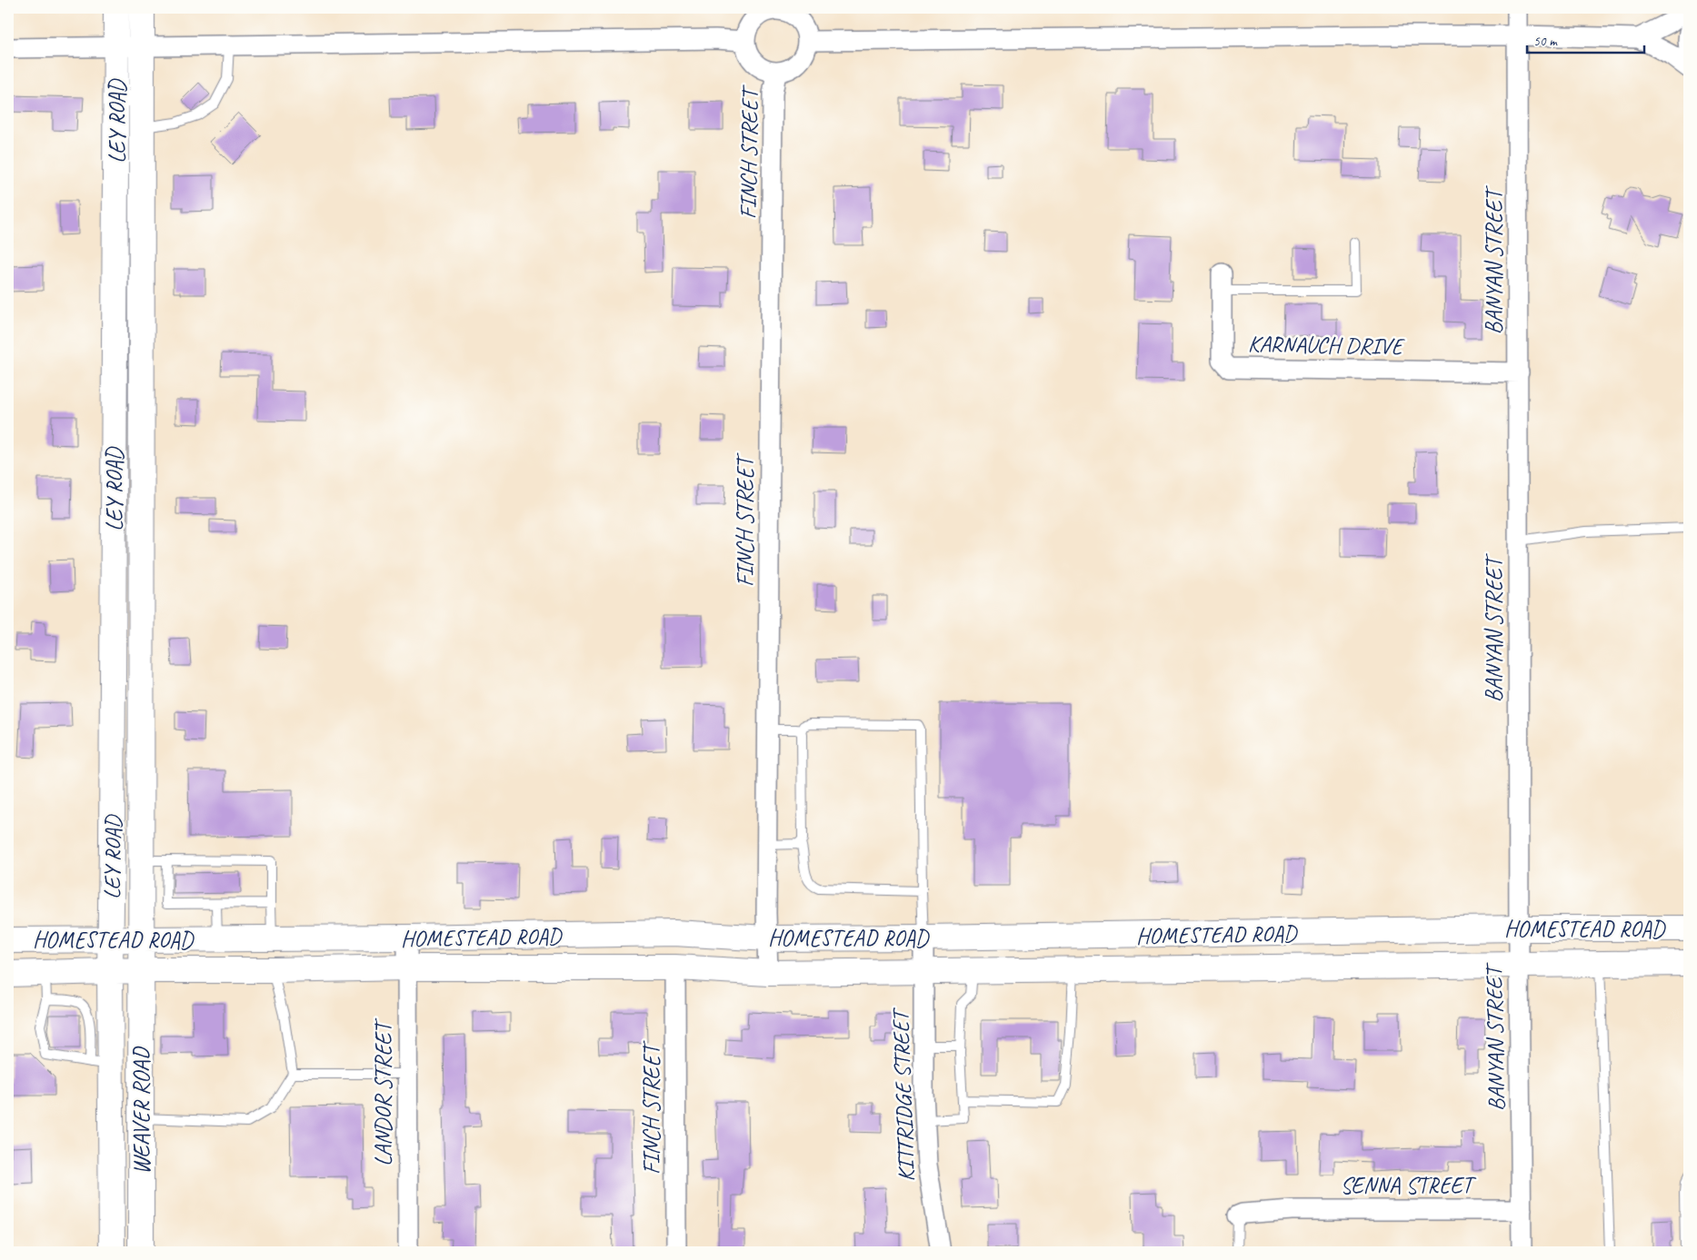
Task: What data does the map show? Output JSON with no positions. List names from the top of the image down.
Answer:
{
  "streets": {
    "main road": ["LEY ROAD", "HOMESTEAD ROAD", "WEAVER ROAD"],
    "street": [
      "FINCH STREET",
      "BANYAN STREET",
      "KARNAUCH DRIVE",
      "LANDOR STREET",
      "KITTRIDGE STREET",
      "SENNA STREET"
    ]
  },
  "crossings": [
    ["LEY ROAD", "HOMESTEAD ROAD"],
    ["LEY ROAD", "WEAVER ROAD"],
    ["FINCH STREET", "HOMESTEAD ROAD"],
    ["BANYAN STREET", "KARNAUCH DRIVE"],
    ["BANYAN STREET", "HOMESTEAD ROAD"],
    ["BANYAN STREET", "SENNA STREET"],
    ["HOMESTEAD ROAD", "LANDOR STREET"],
    ["HOMESTEAD ROAD", "KITTRIDGE STREET"],
    ["HOMESTEAD ROAD", "WEAVER ROAD"]
  ],
  "scale_bar": "50 m"
}
